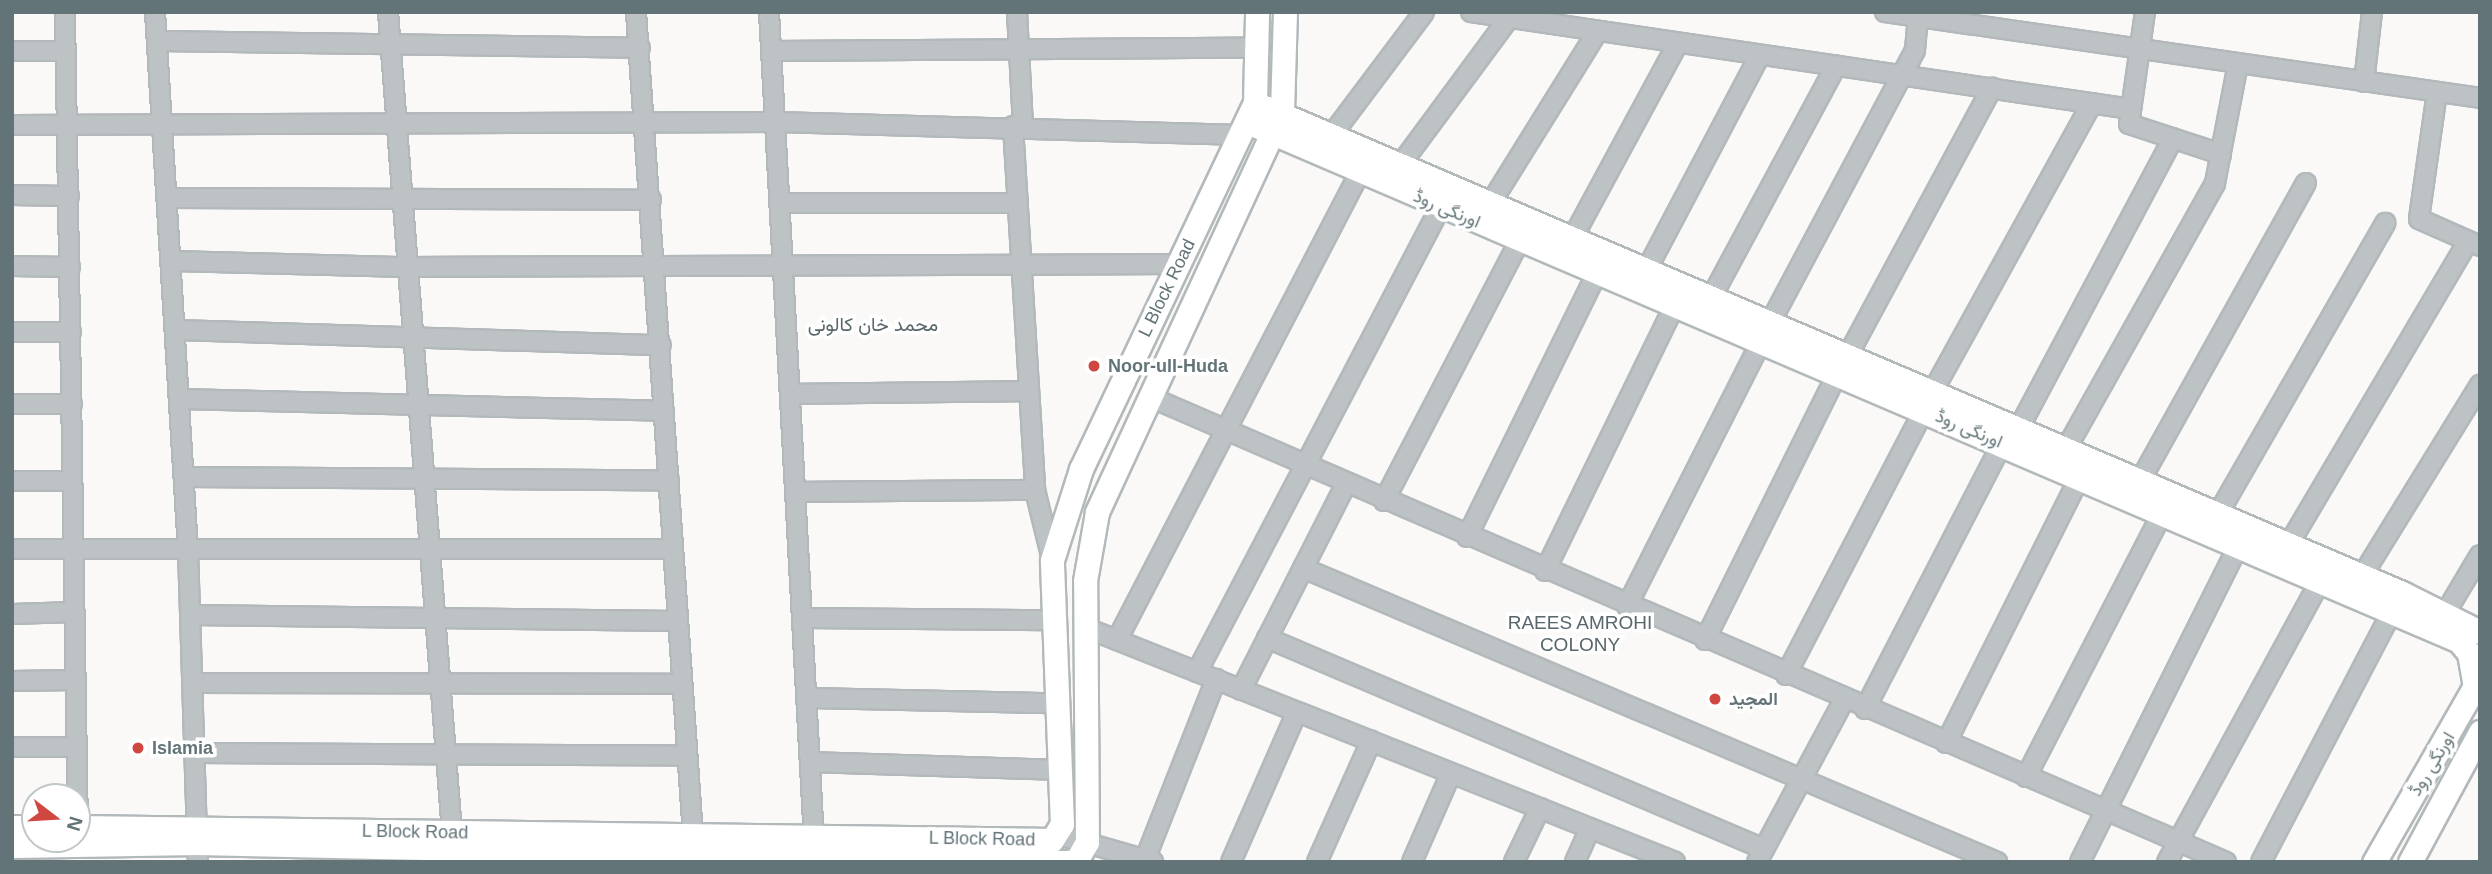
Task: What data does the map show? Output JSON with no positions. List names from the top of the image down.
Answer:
{
  "streets": {
    "main road": ["اورنگی روڈ", "L Block Road"]
  },
  "crossings": [
    ["اورنگی روڈ", "L Block Road"]
  ],
  "districts": ["محمد خان کالونی", "RAEES AMROHI COLONY"],
  "places": ["Noor-ull-Huda", "المجید", "Islamia"],
  "north": "right"
}
